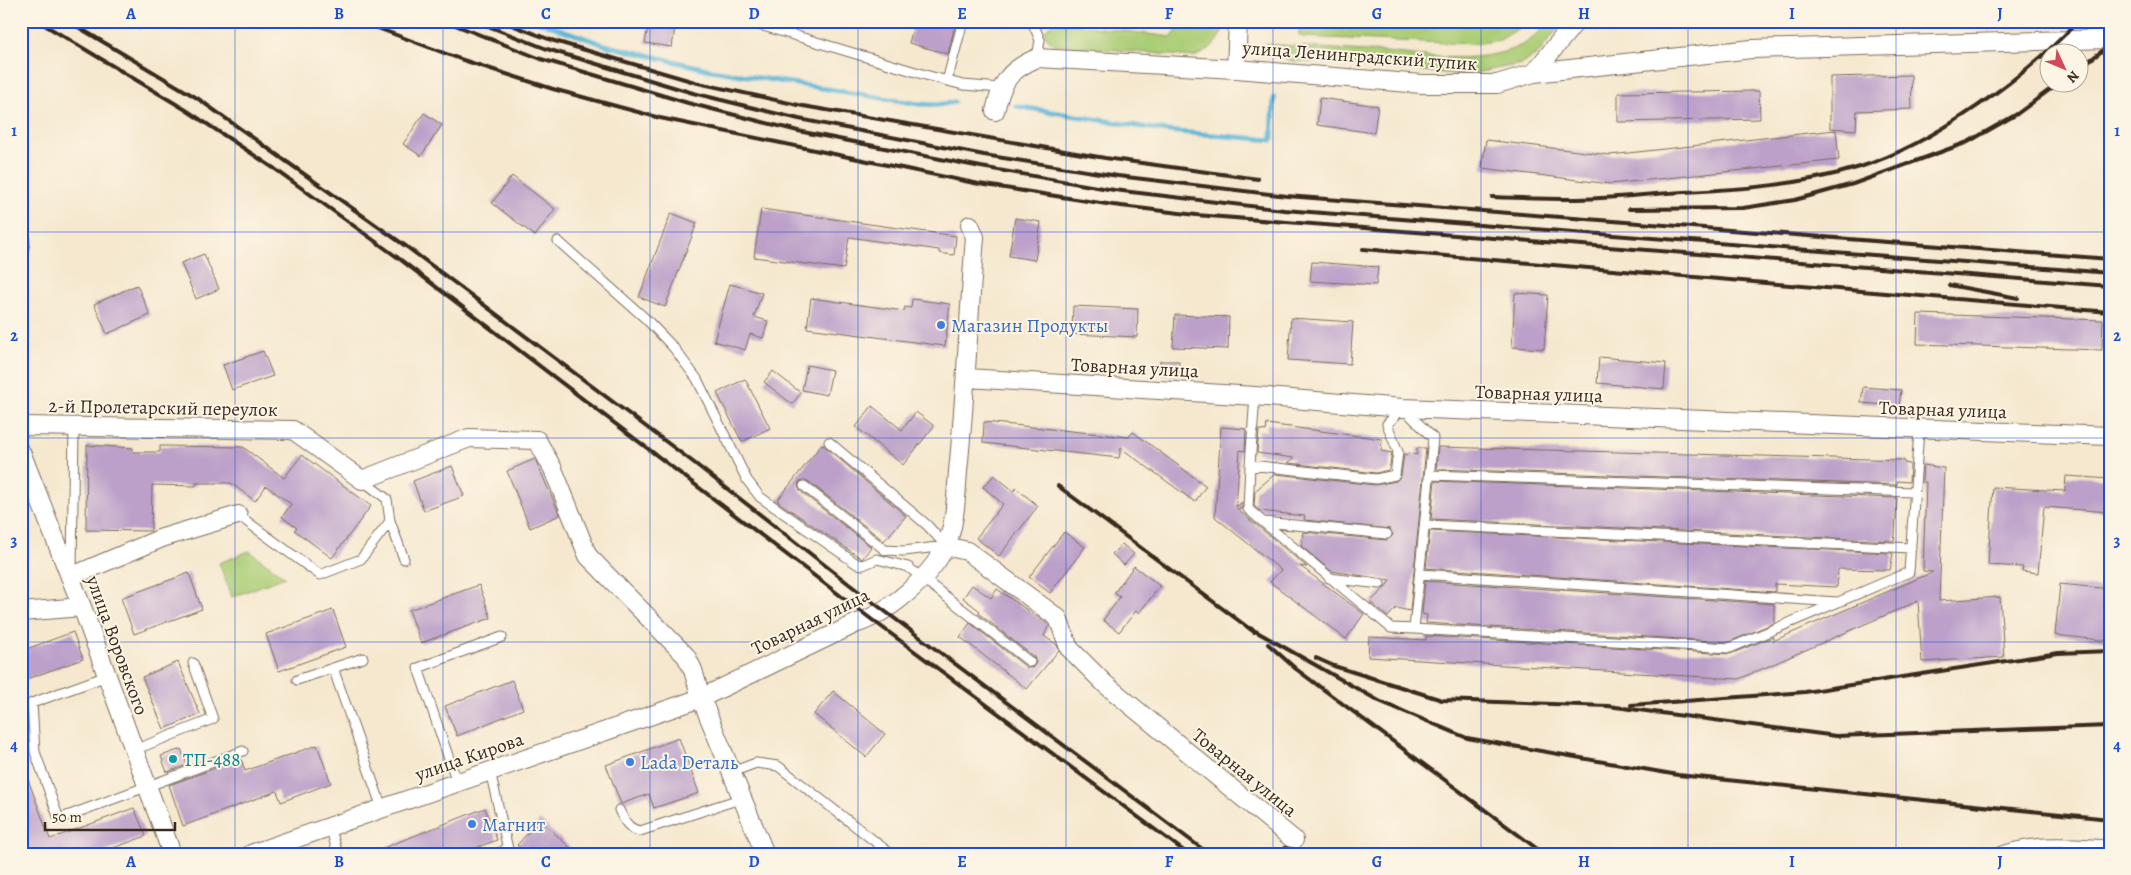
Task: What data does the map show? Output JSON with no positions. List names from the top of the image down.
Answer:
{
  "streets": {
    "street": [
      "улица Ленинградский тупик",
      "Товарная улица",
      "2-й Пролетарский переулок",
      "улица Воровского",
      "улица Кирова"
    ]
  },
  "crossings": [
    ["Товарная улица", "улица Кирова"]
  ],
  "places": [
    "Магазин Продукты",
    "ТП-488",
    "Lada Dеталь",
    "Магнит"
  ],
  "scale_bar": "50 m",
  "north": "bottom right",
  "grid": {
    "columns": [
      "A",
      "B",
      "C",
      "D",
      "E",
      "F",
      "G",
      "H",
      "I",
      "J"
    ],
    "rows": [
      "1",
      "2",
      "3",
      "4"
    ]
  }
}
